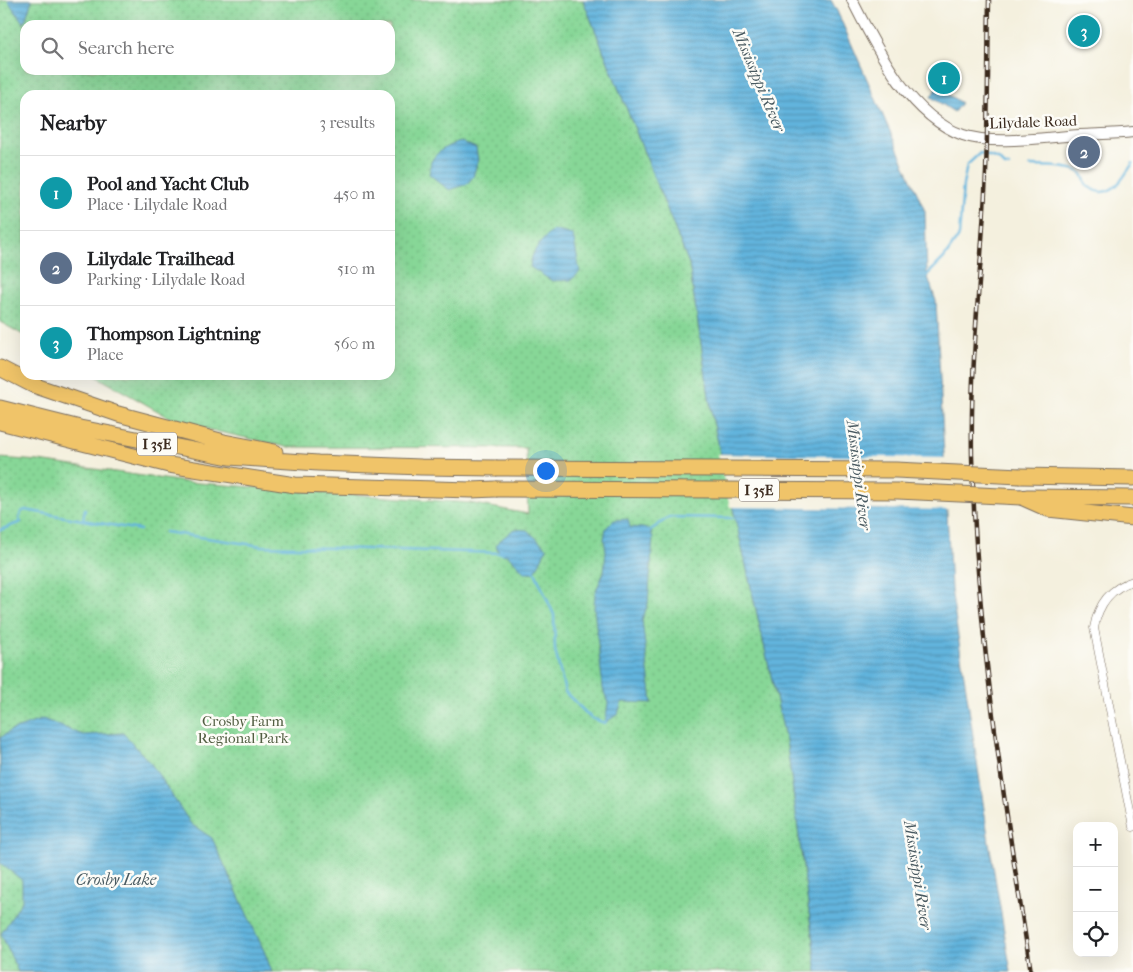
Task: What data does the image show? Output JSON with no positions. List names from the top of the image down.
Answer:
{
  "streets": {
    "highway": ["I 35E"],
    "street": ["Lilydale Road"]
  },
  "water": ["Mississippi River", "Crosby Lake"],
  "parks": ["Crosby Farm Regional Park"],
  "page": {
    "pins": ["3", "1", "2"],
    "search": "Search here",
    "heading": ["Nearby", "3 results"],
    "list": [
      {
        "mark": "1",
        "name": "Pool and Yacht Club",
        "note": "Place · Lilydale Road",
        "value": "450 m"
      },
      {
        "mark": "2",
        "name": "Lilydale Trailhead",
        "note": "Parking · Lilydale Road",
        "value": "510 m"
      },
      {
        "mark": "3",
        "name": "Thompson Lightning",
        "note": "Place",
        "value": "560 m"
      }
    ],
    "map_buttons": ["+", "−"]
  }
}
